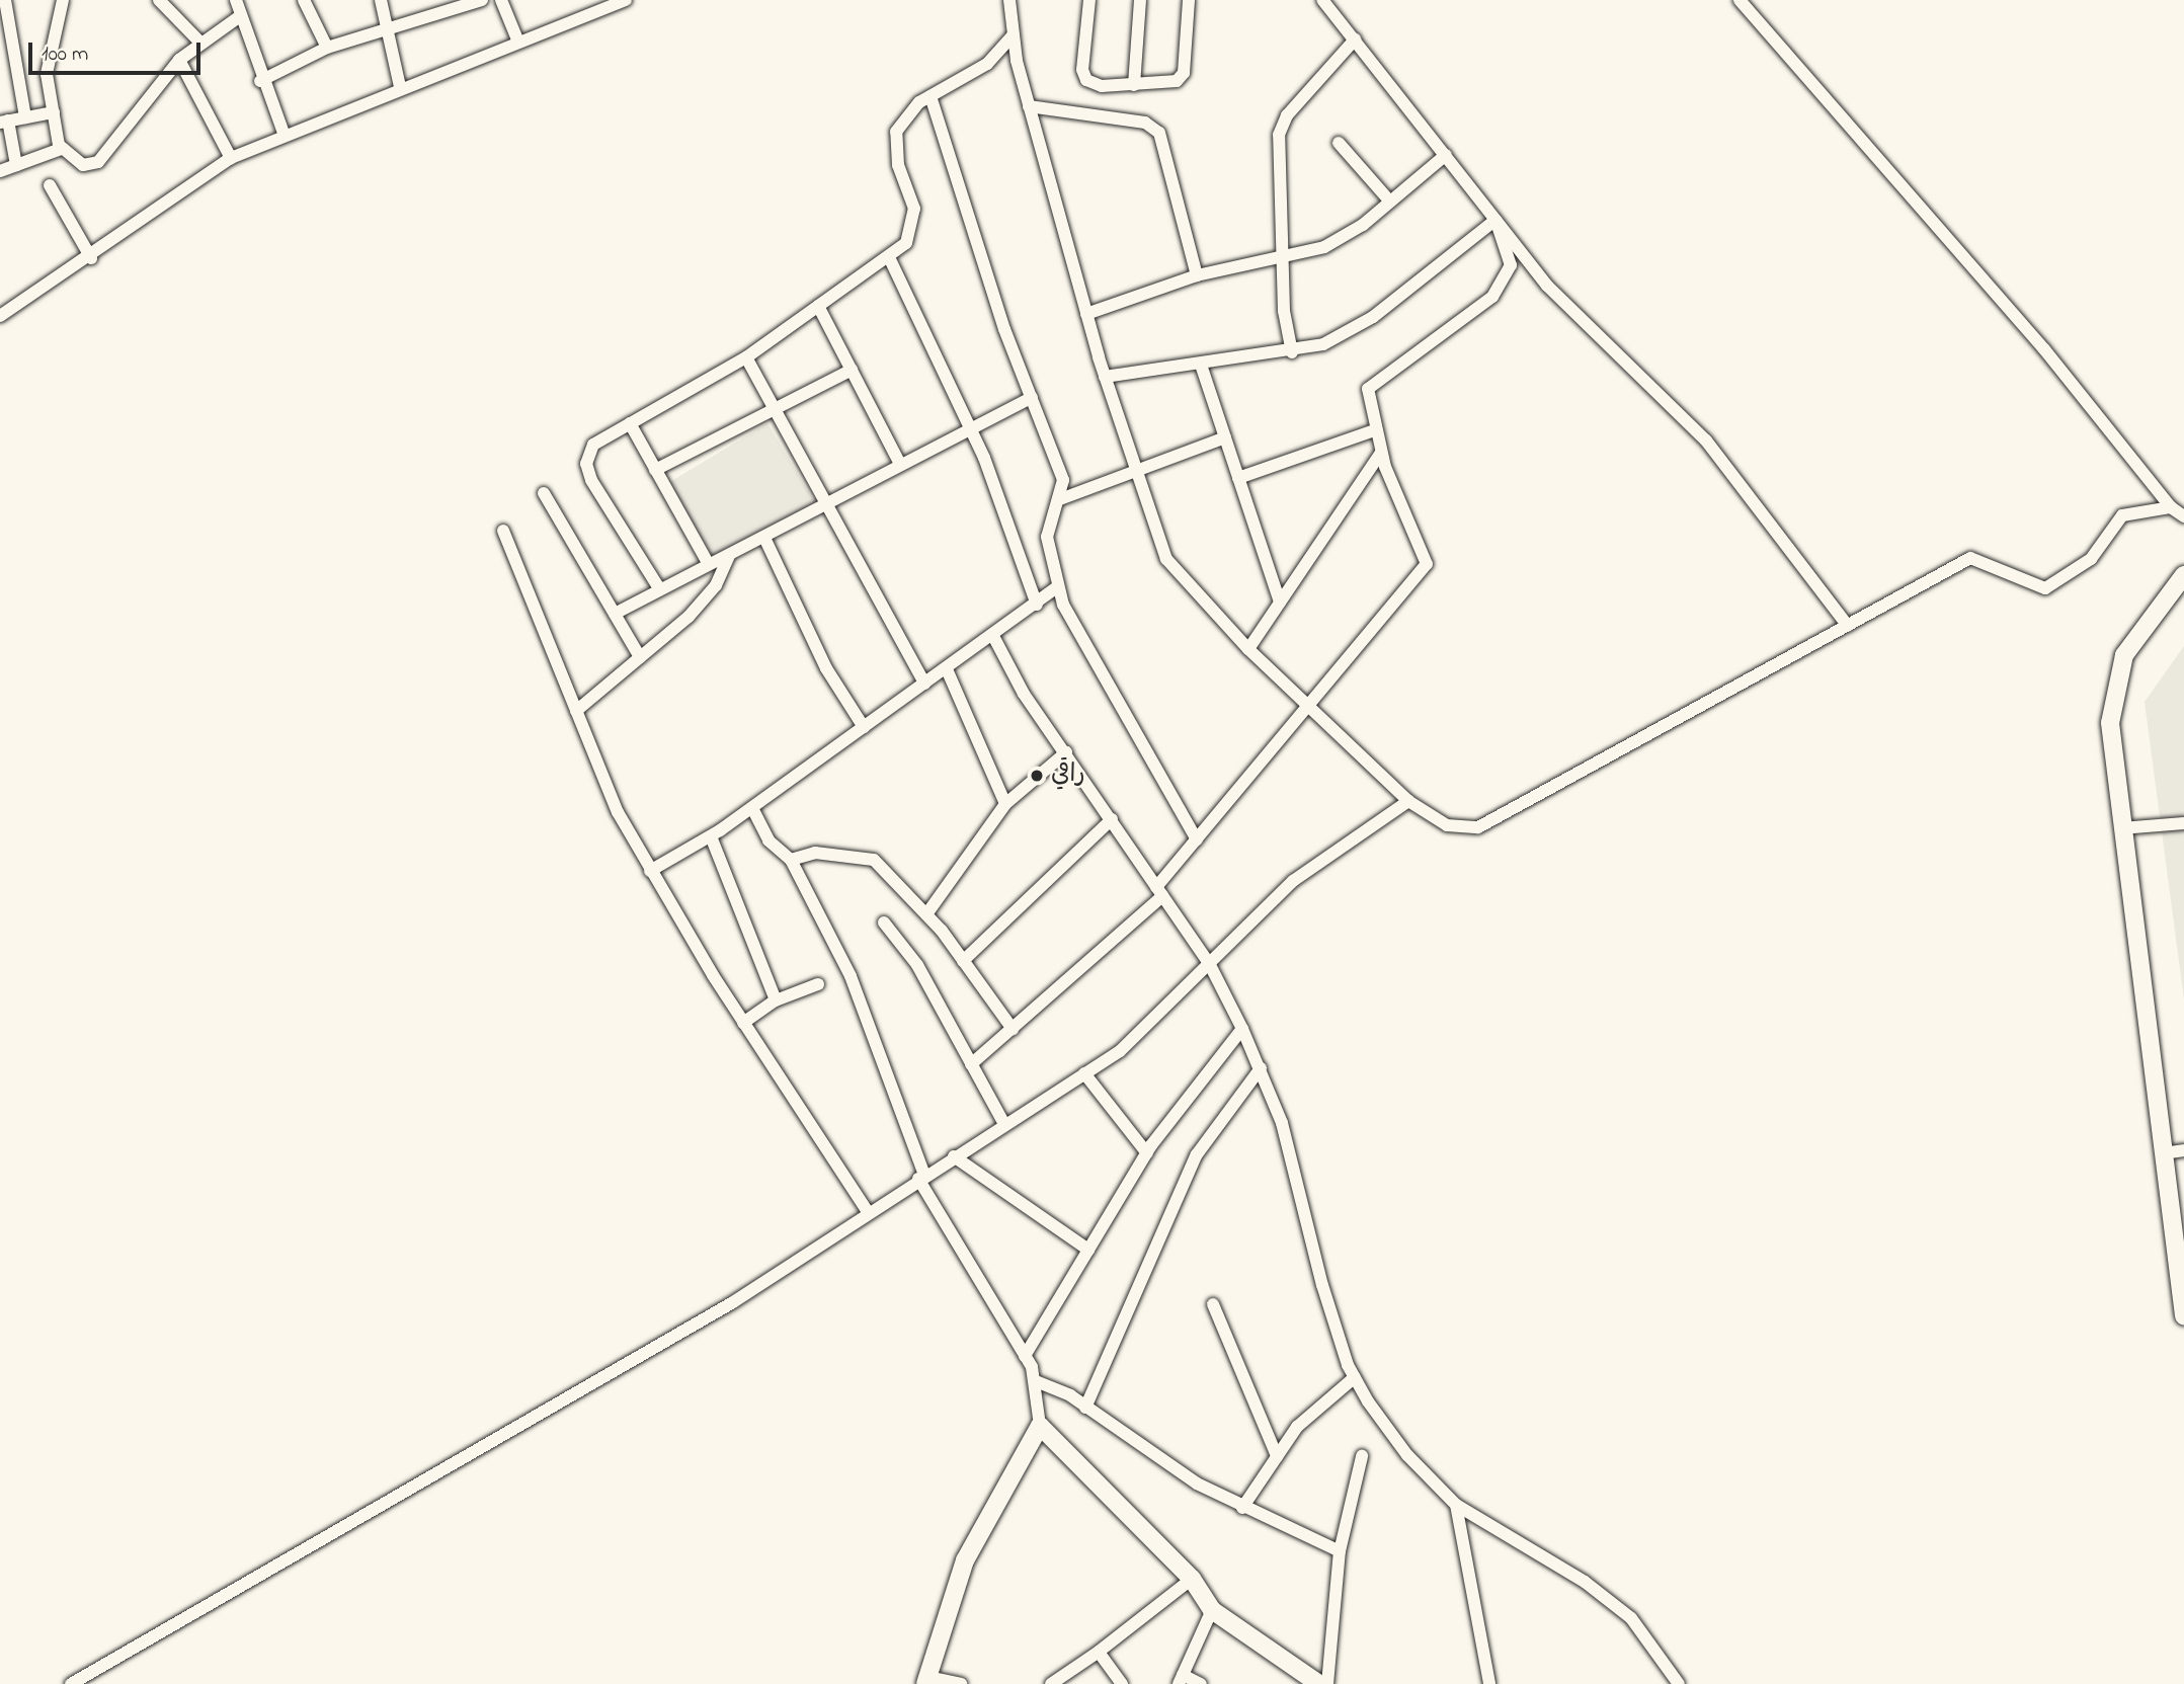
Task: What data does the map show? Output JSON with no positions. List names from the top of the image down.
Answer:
{
  "places": ["راقي"],
  "scale_bar": "100 m"
}
